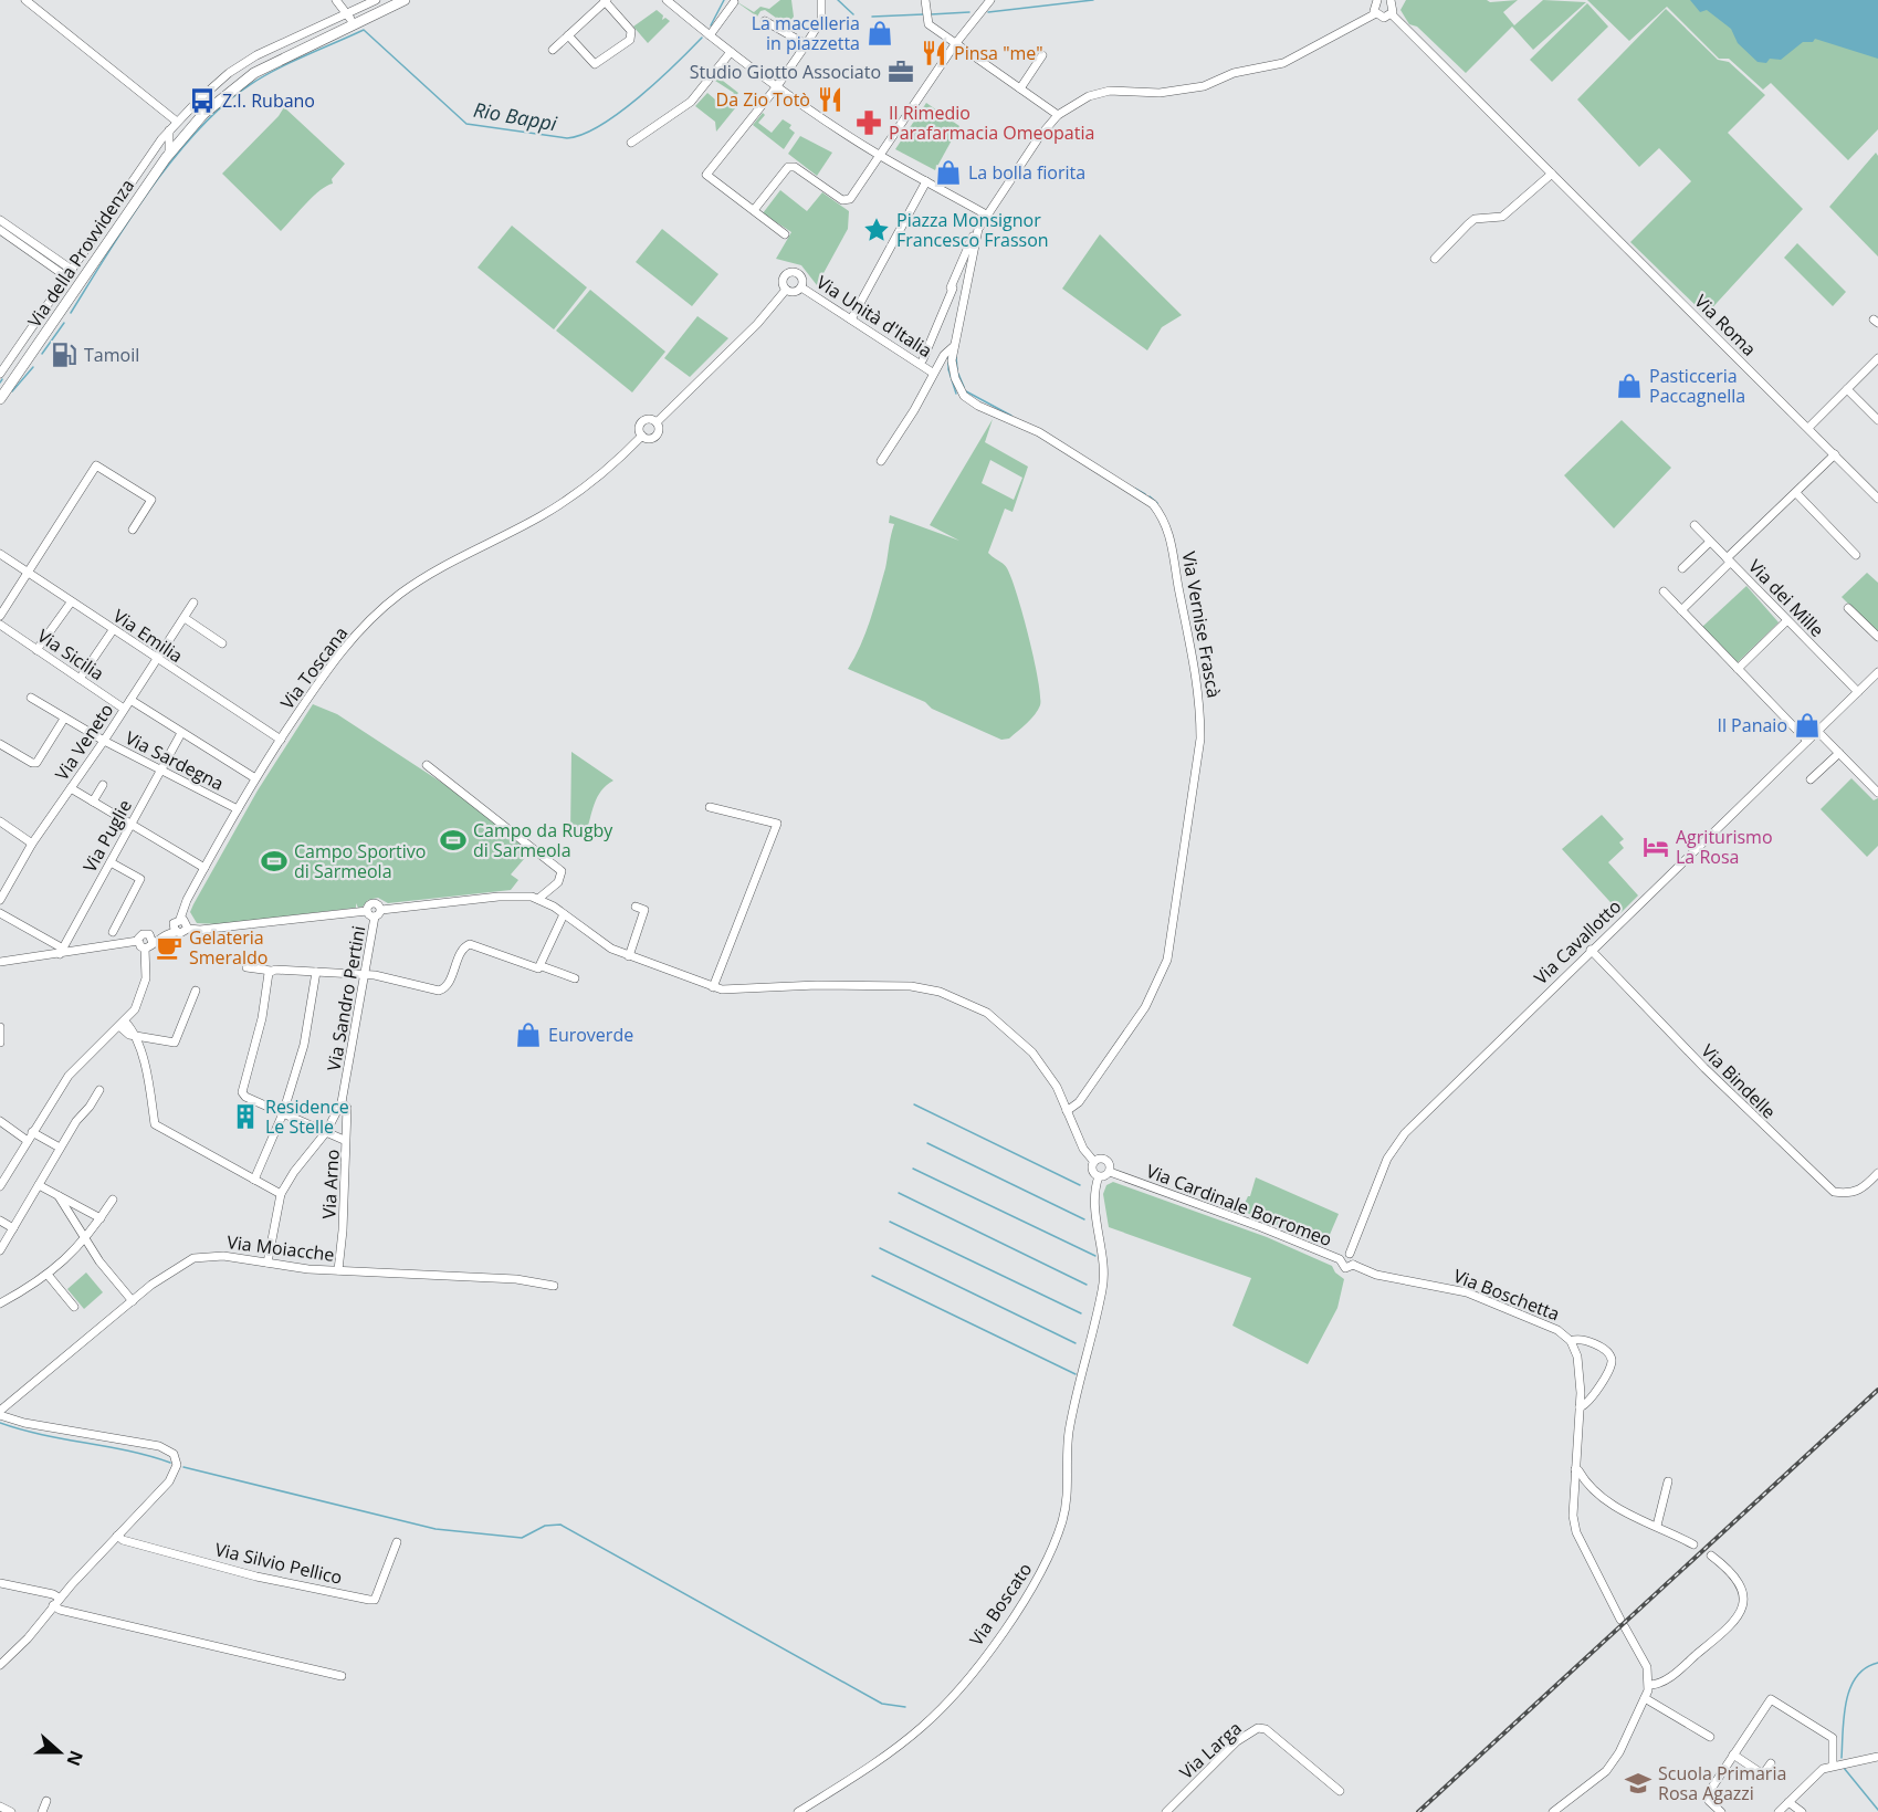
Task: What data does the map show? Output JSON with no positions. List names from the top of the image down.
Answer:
{
  "streets": {
    "main road": ["Via della Provvidenza"],
    "street": [
      "Via Unità d'Italia",
      "Via Roma",
      "Via dei Mille",
      "Via Vernise Frascà",
      "Via Emilia",
      "Via Sicilia",
      "Via Toscana",
      "Via Veneto",
      "Via Sardegna",
      "Via Puglie",
      "Via Cavallotto",
      "Via Sandro Pertini",
      "Via Bindelle",
      "Via Arno",
      "Via Cardinale Borromeo",
      "Via Moiacche",
      "Via Boschetta",
      "Via Silvio Pellico",
      "Via Boscato",
      "Via Larga"
    ]
  },
  "crossings": [
    ["Via Unità d'Italia", "Via Toscana"],
    ["Via dei Mille", "Via Cavallotto"],
    ["Via Vernise Frascà", "Via Cardinale Borromeo"],
    ["Via Emilia", "Via Toscana"],
    ["Via Emilia", "Via Veneto"],
    ["Via Sicilia", "Via Veneto"],
    ["Via Toscana", "Via Sardegna"],
    ["Via Veneto", "Via Sardegna"],
    ["Via Sardegna", "Via Puglie"],
    ["Via Cavallotto", "Via Bindelle"],
    ["Via Cavallotto", "Via Cardinale Borromeo"],
    ["Via Cavallotto", "Via Boschetta"],
    ["Via Sandro Pertini", "Via Arno"],
    ["Via Sandro Pertini", "Via Moiacche"],
    ["Via Arno", "Via Moiacche"],
    ["Via Cardinale Borromeo", "Via Boschetta"],
    ["Via Cardinale Borromeo", "Via Boscato"]
  ],
  "water": ["Rio Bappi"],
  "places": {
    "shop": [
      "La macelleria in piazzetta",
      "La bolla fiorita",
      "Pasticceria Paccagnella",
      "Il Panaio",
      "Euroverde"
    ],
    "restaurant": ["Pinsa \"me\"", "Da Zio Totò"],
    "office": ["Studio Giotto Associato"],
    "bus stop": ["Z.I. Rubano"],
    "pharmacy": ["Il Rimedio Parafarmacia Omeopatia"],
    "place": ["Piazza Monsignor Francesco Frasson"],
    "fuel station": ["Tamoil"],
    "sports": ["Campo da Rugby di Sarmeola", "Campo Sportivo di Sarmeola"],
    "hotel": ["Agriturismo La Rosa"],
    "cafe": ["Gelateria Smeraldo"],
    "building": ["Residence Le Stelle"],
    "school or university": ["Scuola Primaria Rosa Agazzi"]
  },
  "north": "right"
}
